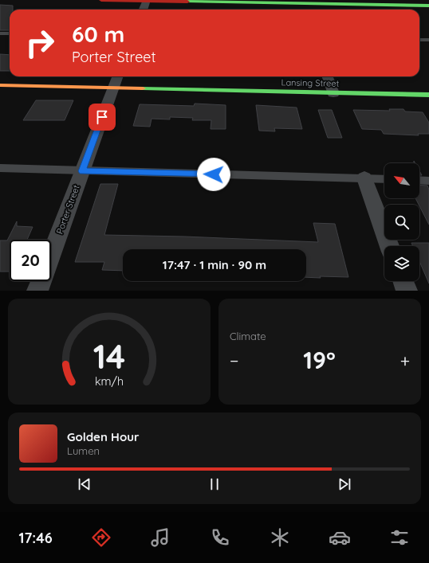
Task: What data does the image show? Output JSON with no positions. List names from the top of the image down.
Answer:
{
  "streets": {
    "street": ["Lansing Street", "Porter Street"]
  },
  "crossings": [
    ["Lansing Street", "Porter Street"]
  ],
  "north": "top left",
  "page": {
    "turn": ["60 m", "Porter Street"],
    "limit": "20",
    "trip": "17:47 · 1 min · 90 m",
    "tile": "Climate",
    "heat": ["−", "19°", "+"],
    "song": ["Golden Hour", "Lumen"],
    "tabs": "17:46",
    "gauge": ["14", "km/h"]
  }
}
